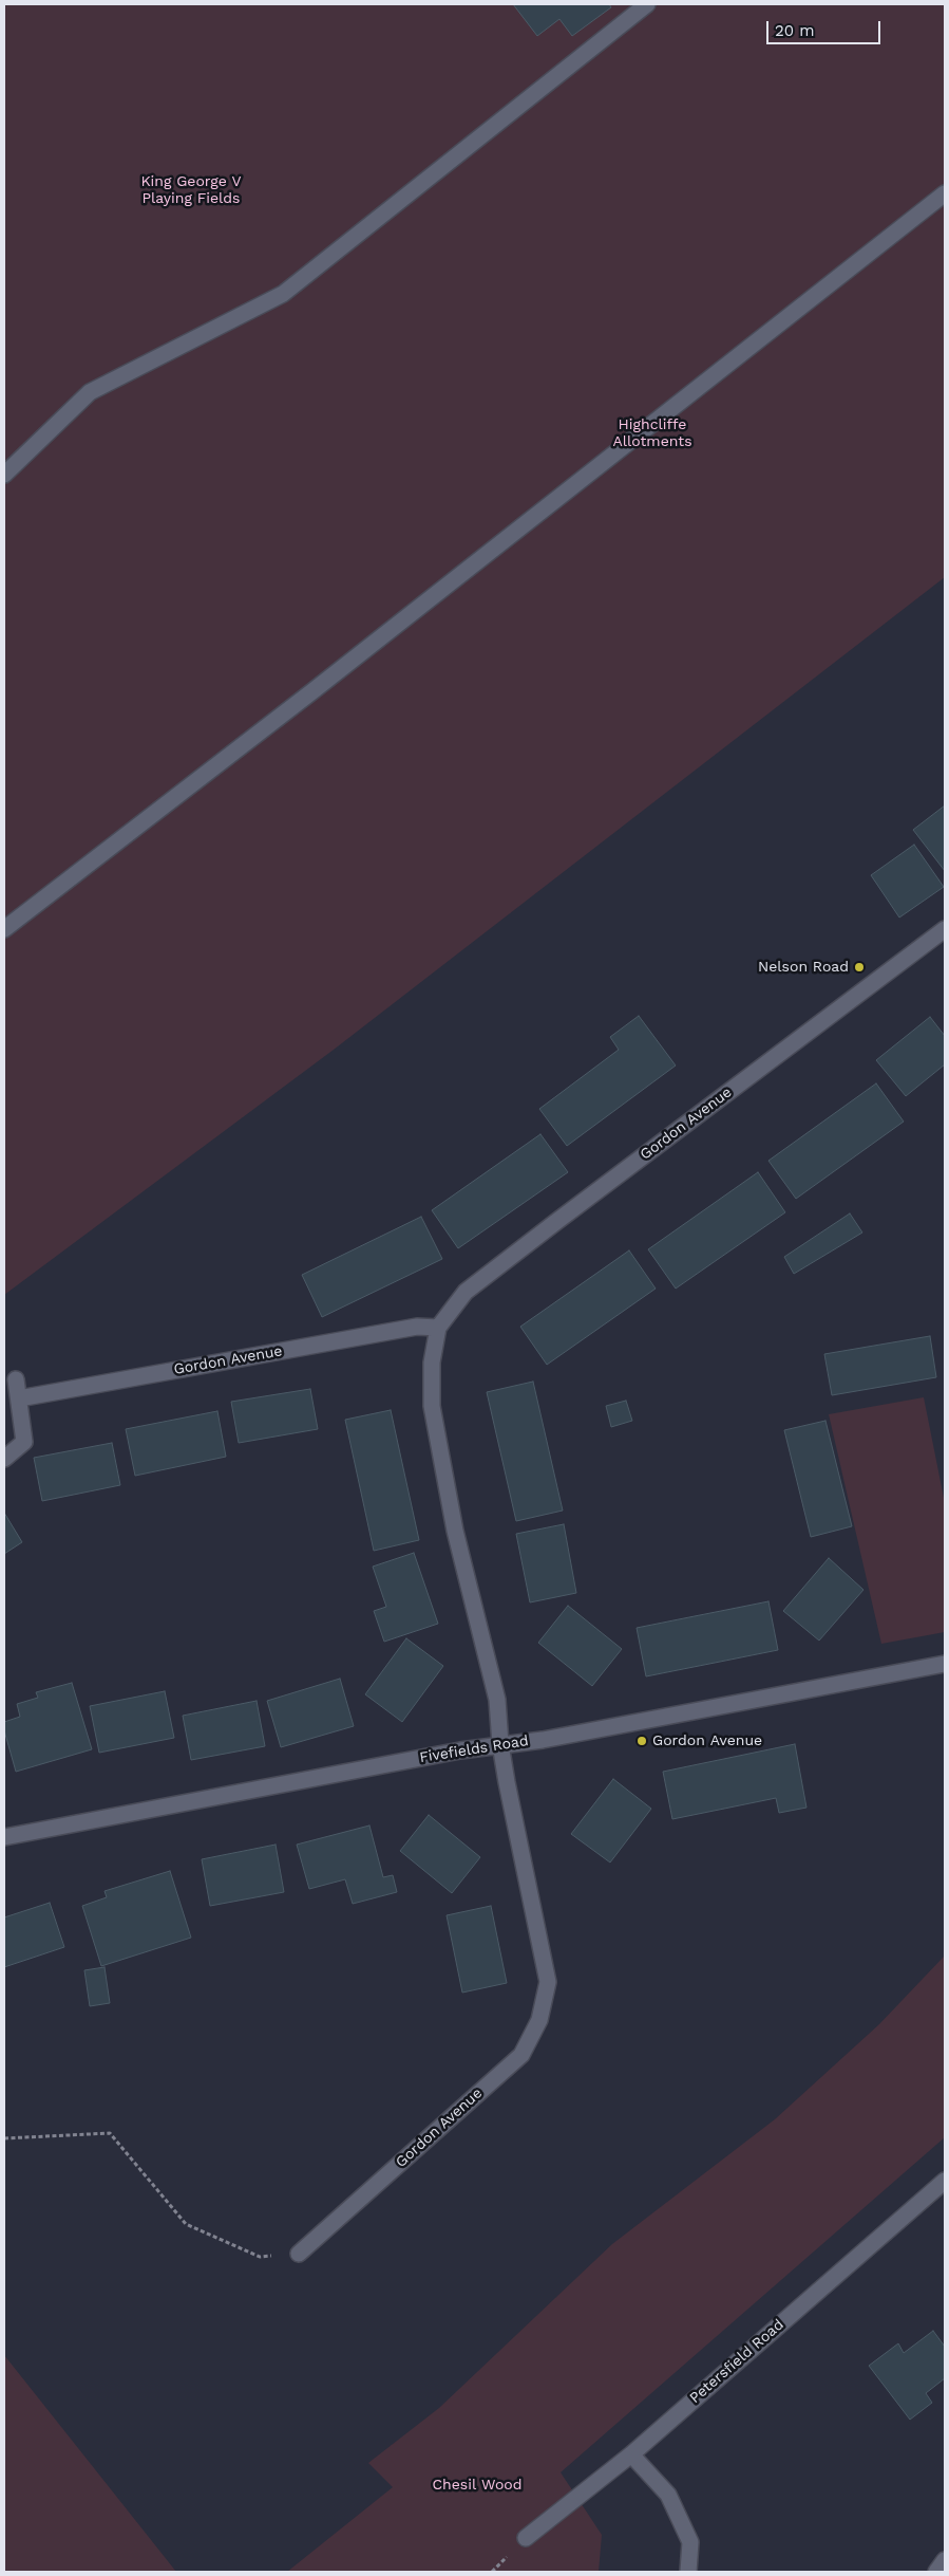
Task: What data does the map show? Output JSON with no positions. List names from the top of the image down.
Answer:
{
  "streets": {
    "street": ["Gordon Avenue", "Fivefields Road", "Petersfield Road"]
  },
  "crossings": [
    ["Gordon Avenue", "Fivefields Road"]
  ],
  "parks": ["King George V Playing Fields", "Highcliffe Allotments", "Chesil Wood"],
  "places": ["Nelson Road", "Gordon Avenue"],
  "scale_bar": "20 m"
}
